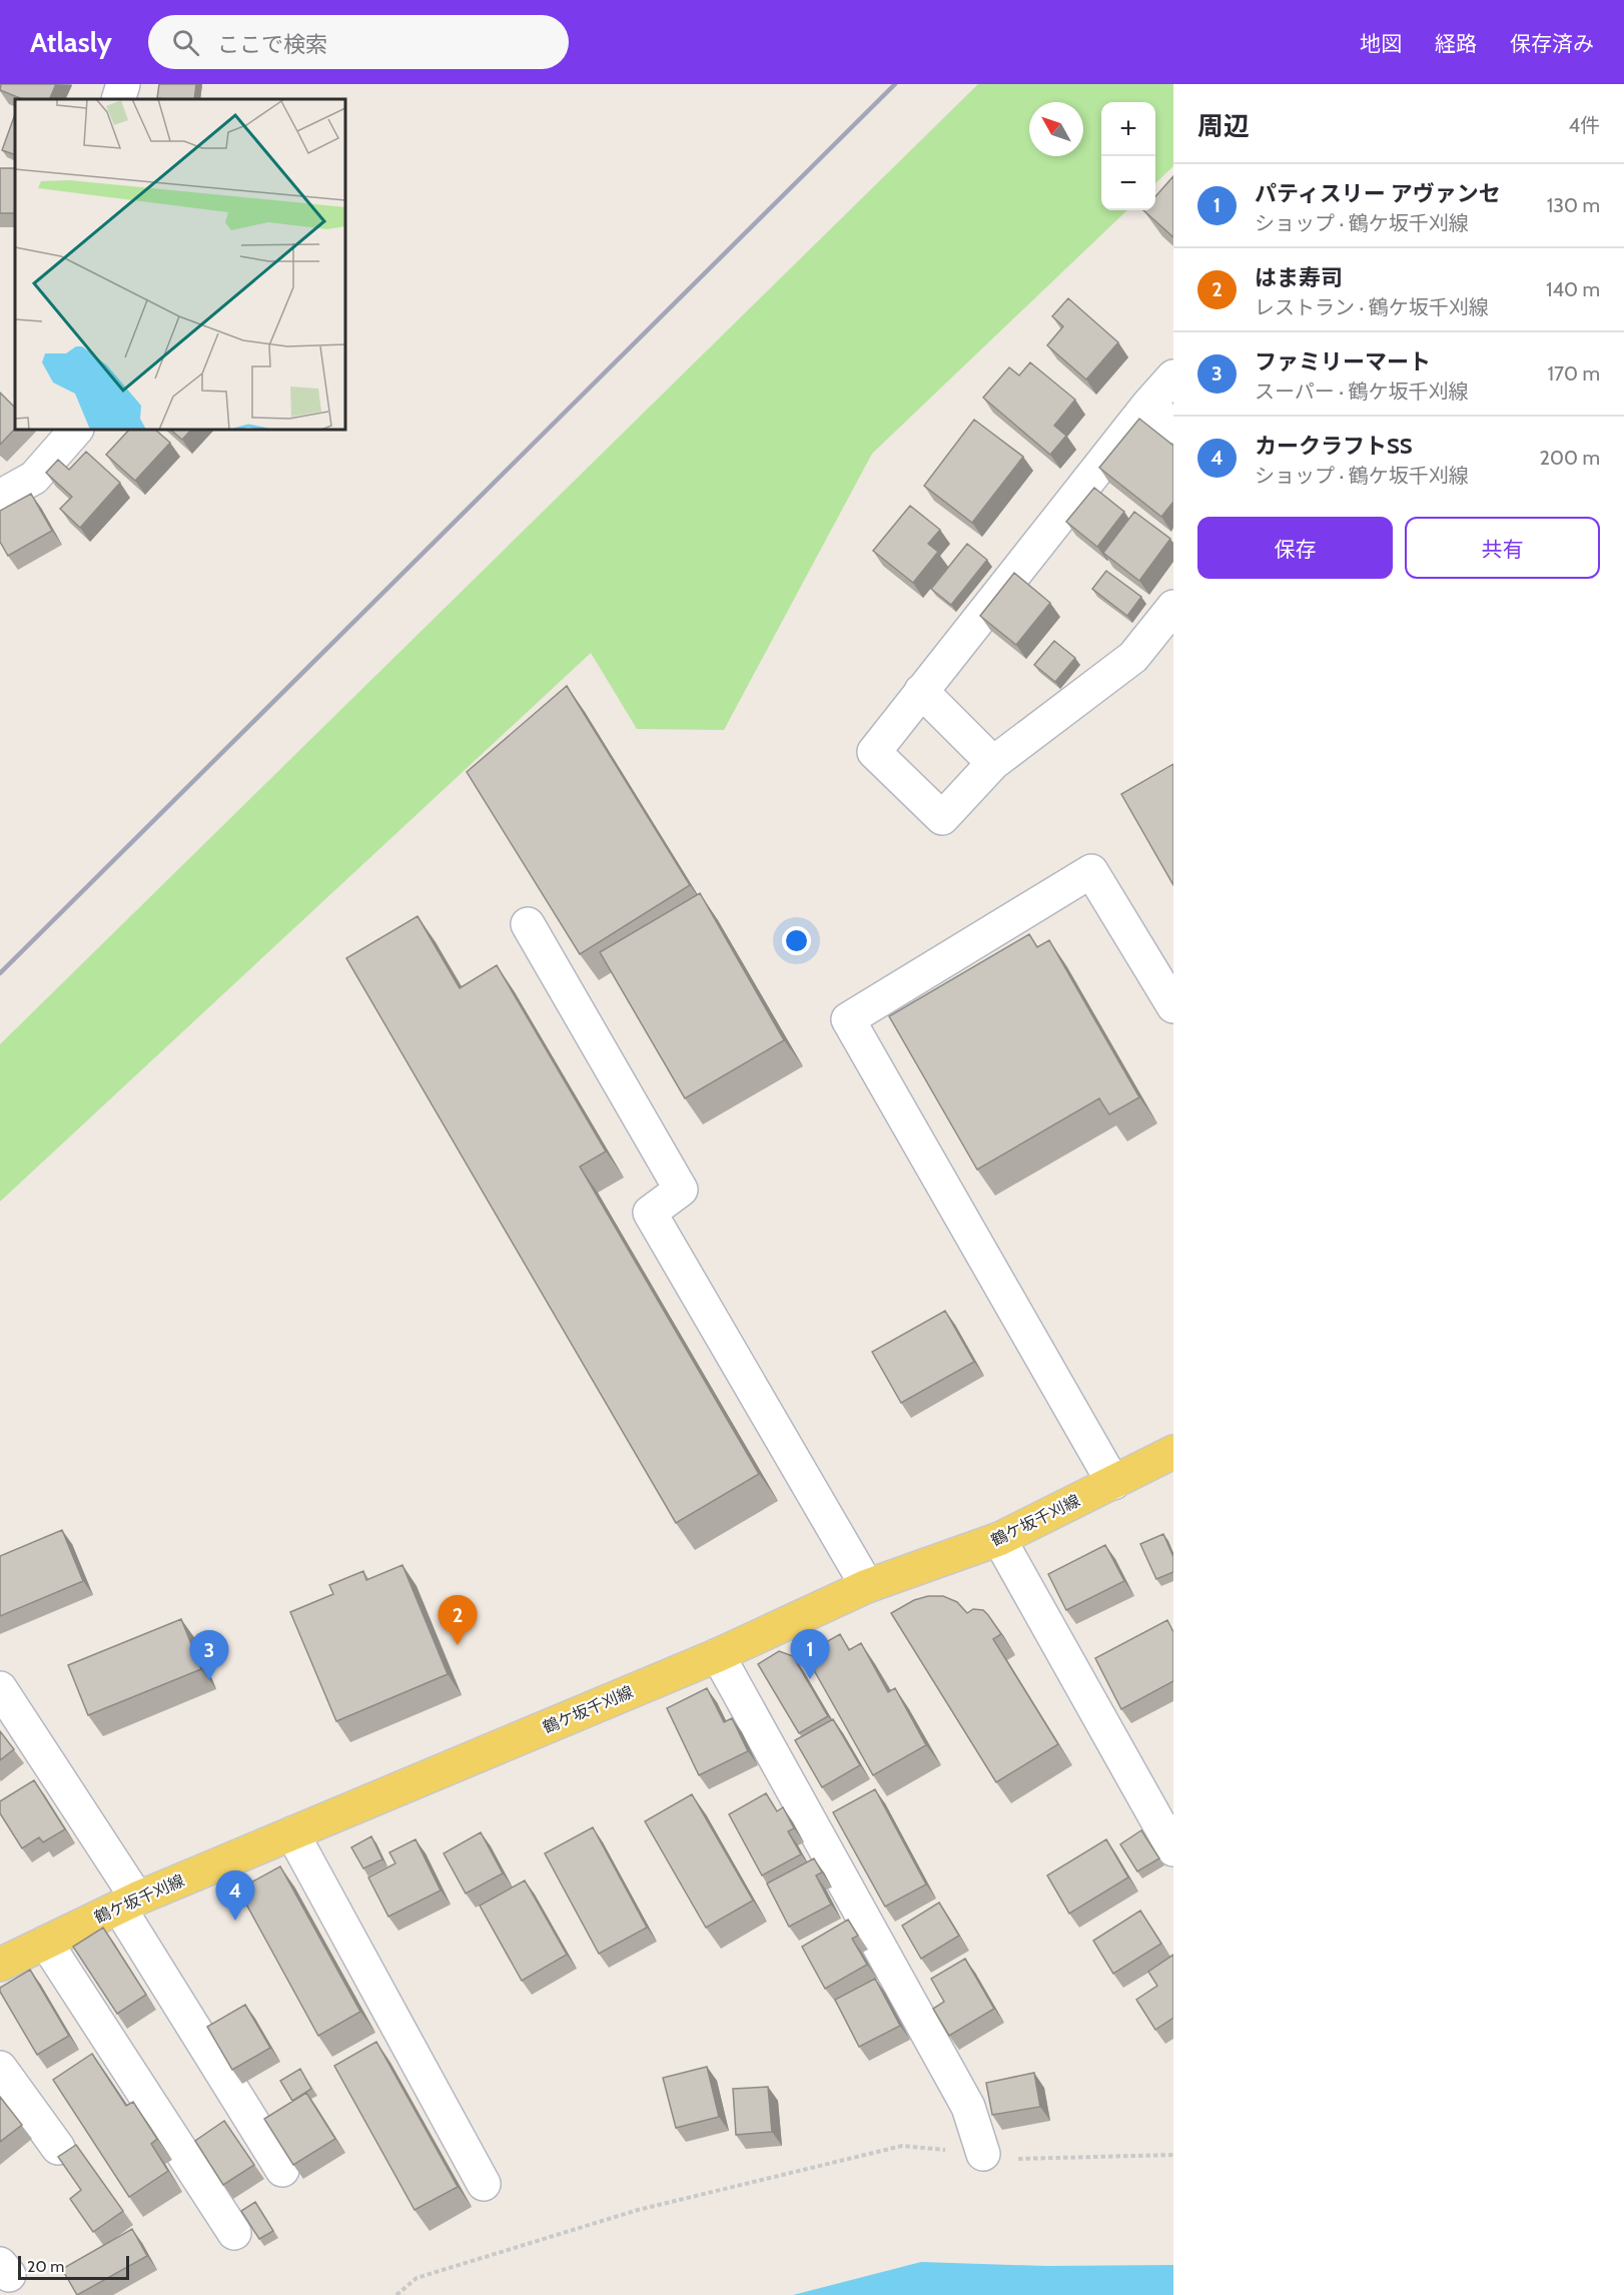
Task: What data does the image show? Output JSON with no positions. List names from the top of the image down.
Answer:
{
  "streets": {
    "main road": ["鶴ケ坂千刈線"]
  },
  "scale_bar": "20 m",
  "north": "top left",
  "page": {
    "header": "Atlasly",
    "search": "ここで検索",
    "nav": ["地図", "経路", "保存済み"],
    "heading": ["周辺", "4件"],
    "map_buttons": ["+", "−"],
    "list": [
      {
        "mark": "1",
        "name": "パティスリー アヴァンセ",
        "note": "ショップ · 鶴ケ坂千刈線",
        "value": "130 m"
      },
      {
        "mark": "2",
        "name": "はま寿司",
        "note": "レストラン · 鶴ケ坂千刈線",
        "value": "140 m"
      },
      {
        "mark": "3",
        "name": "ファミリーマート",
        "note": "スーパー · 鶴ケ坂千刈線",
        "value": "170 m"
      },
      {
        "mark": "4",
        "name": "カークラフトSS",
        "note": "ショップ · 鶴ケ坂千刈線",
        "value": "200 m"
      }
    ],
    "buttons": ["保存", "共有"],
    "pins": [
      "2",
      "1",
      "3",
      "4"
    ],
    "scale": "20 m"
  }
}
